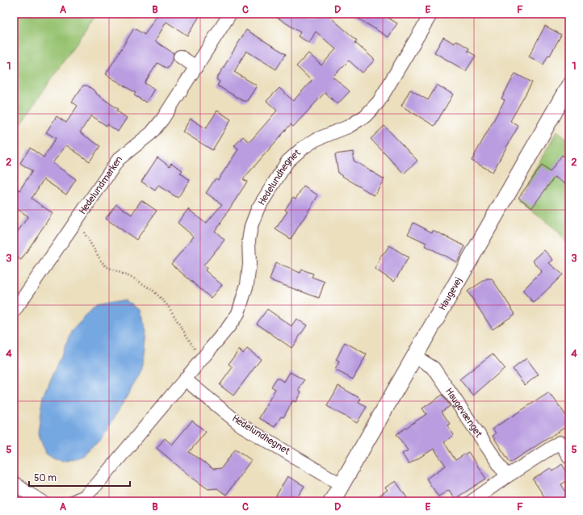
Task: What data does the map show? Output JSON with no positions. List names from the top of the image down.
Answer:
{
  "streets": {
    "street": [
      "Hedelundhegnet",
      "Hedelundmarken",
      "Haugevej",
      "Haugevænget"
    ]
  },
  "crossings": [
    ["Hedelundhegnet", "Haugevej"],
    ["Haugevej", "Haugevænget"]
  ],
  "scale_bar": "50 m",
  "grid": {
    "columns": [
      "A",
      "B",
      "C",
      "D",
      "E",
      "F"
    ],
    "rows": [
      "1",
      "2",
      "3",
      "4",
      "5"
    ]
  }
}
